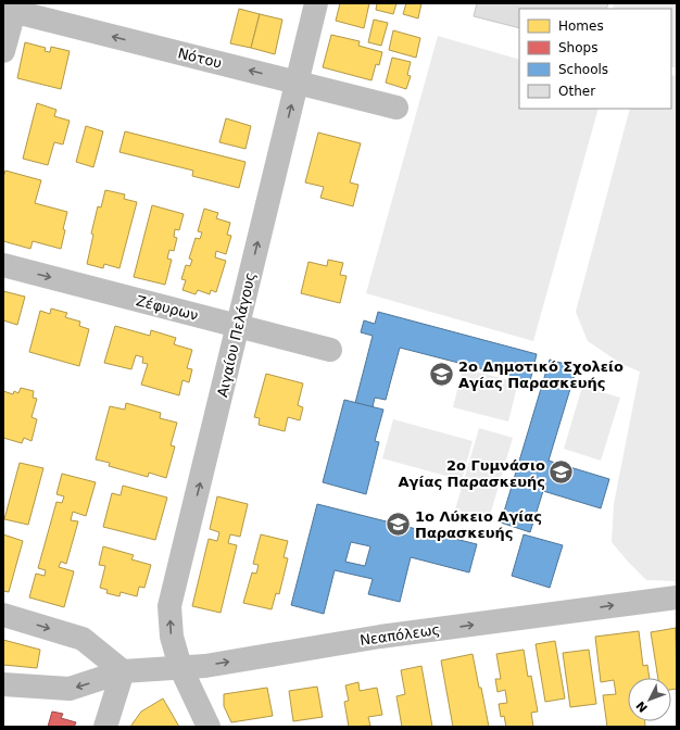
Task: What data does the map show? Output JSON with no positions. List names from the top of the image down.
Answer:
{
  "streets": {
    "street": [
      "Νότου",
      "Ζέφυρων",
      "Αιγαίου Πελάγους",
      "Νεαπόλεως"
    ]
  },
  "crossings": [
    ["Νότου", "Αιγαίου Πελάγους"],
    ["Ζέφυρων", "Αιγαίου Πελάγους"],
    ["Αιγαίου Πελάγους", "Νεαπόλεως"]
  ],
  "one_way": ["Νότου", "Ζέφυρων", "Αιγαίου Πελάγους"],
  "places": {
    "school or university": ["2ο Δημοτικό Σχολείο Αγίας Παρασκευής", "2ο Γυμνάσιο Αγίας Παρασκευής", "1ο Λύκειο Αγίας Παρασκευής"]
  },
  "legend": [
    "Homes",
    "Shops",
    "Schools",
    "Other"
  ],
  "north": "bottom left"
}
